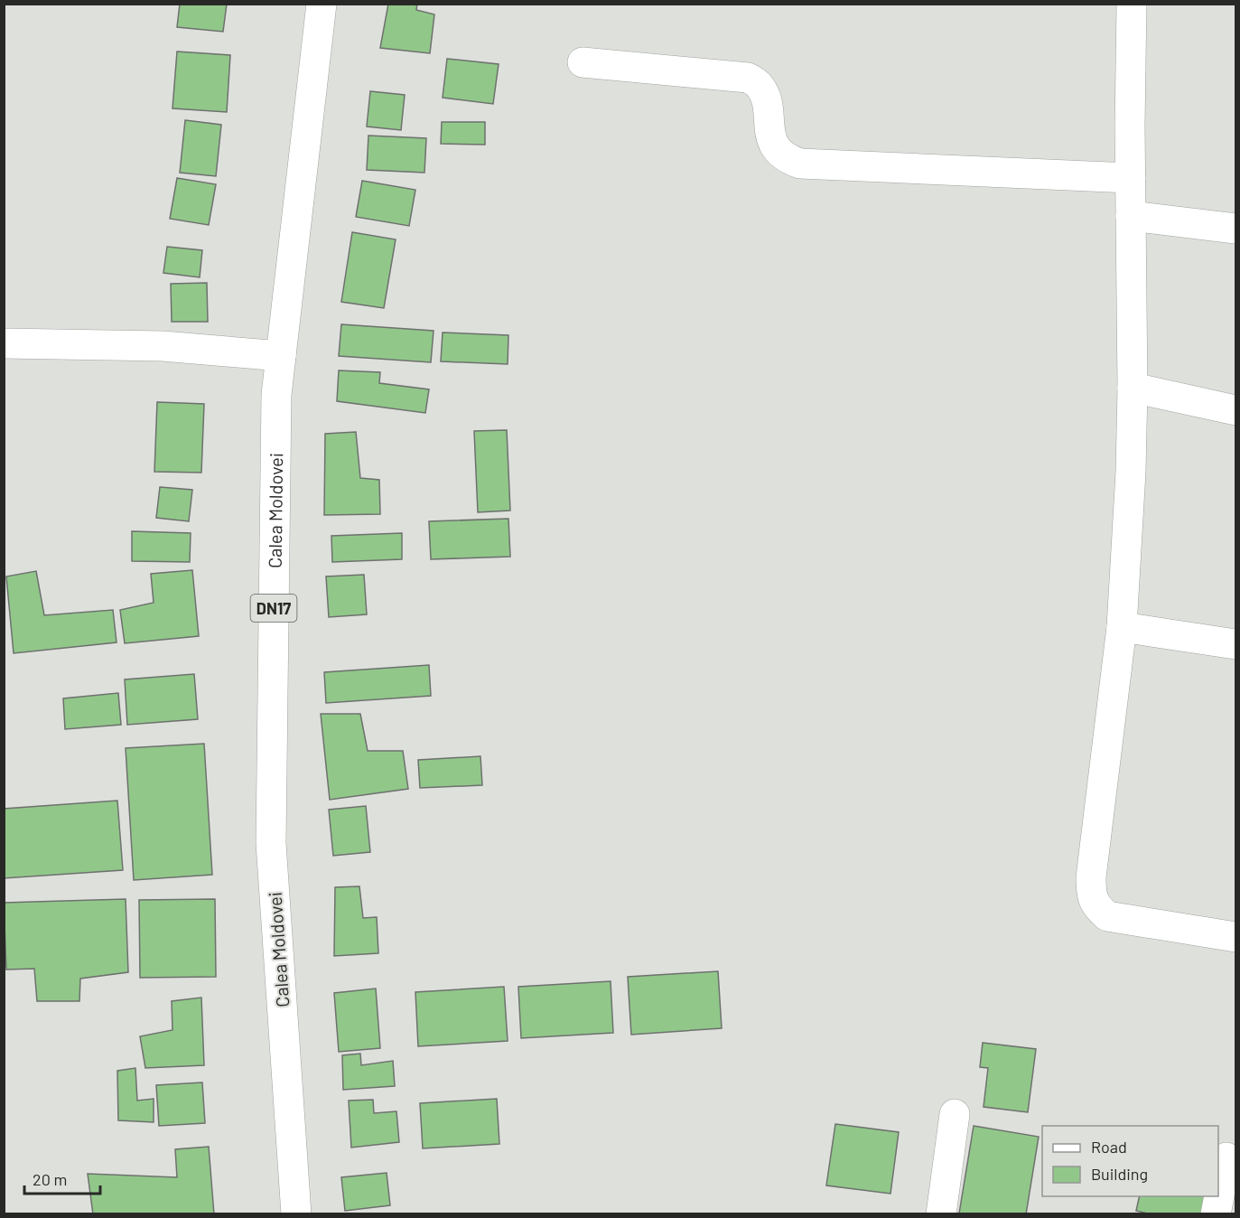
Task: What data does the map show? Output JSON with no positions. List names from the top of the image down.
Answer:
{
  "streets": {
    "main road": ["Calea Moldovei", "DN17"]
  },
  "legend": ["Road", "Building"],
  "scale_bar": "20 m"
}
